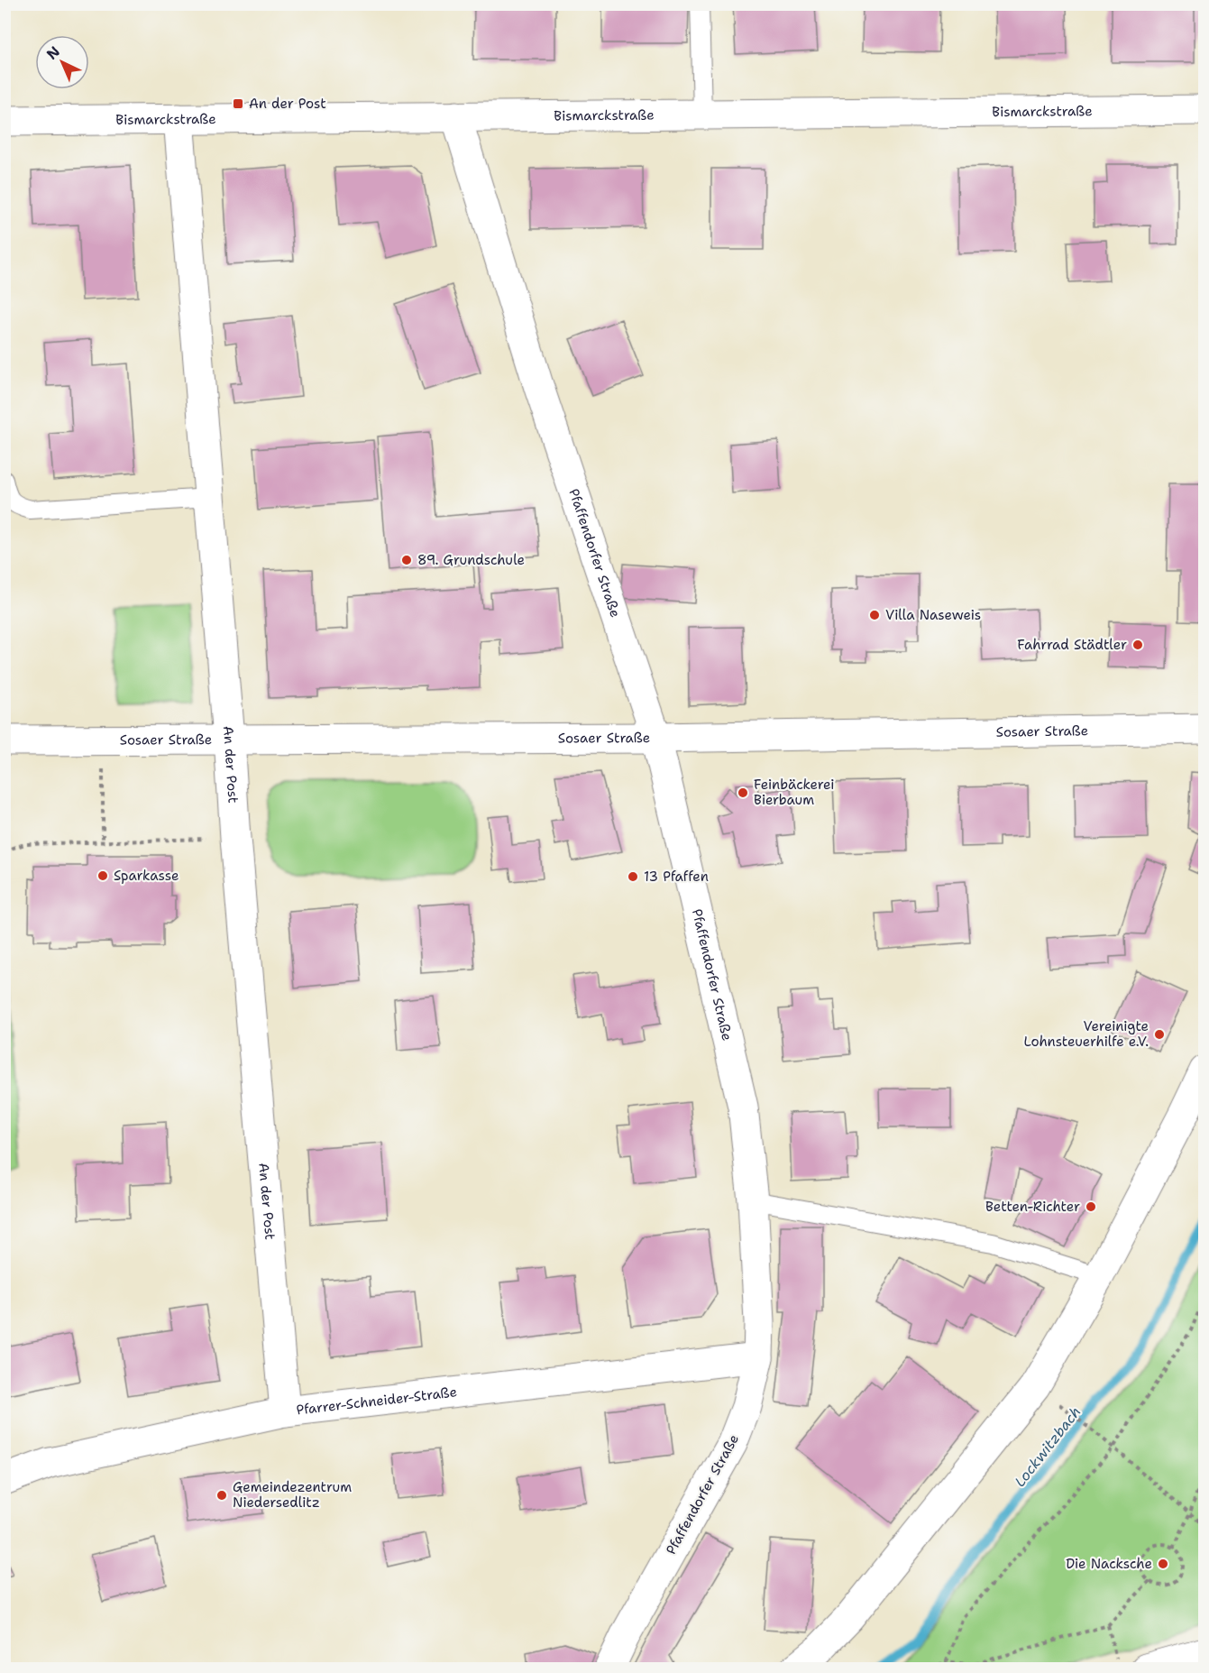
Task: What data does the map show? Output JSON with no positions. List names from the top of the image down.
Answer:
{
  "streets": {
    "street": [
      "Bismarckstraße",
      "Pfaffendorfer Straße",
      "Sosaer Straße",
      "An der Post",
      "Pfarrer-Schneider-Straße"
    ]
  },
  "crossings": [
    ["Bismarckstraße", "Pfaffendorfer Straße"],
    ["Bismarckstraße", "An der Post"],
    ["Pfaffendorfer Straße", "Sosaer Straße"],
    ["Pfaffendorfer Straße", "Pfarrer-Schneider-Straße"],
    ["Sosaer Straße", "An der Post"],
    ["An der Post", "Pfarrer-Schneider-Straße"]
  ],
  "water": ["Lockwitzbach"],
  "places": {
    "transit": ["An der Post"],
    "other": [
      "89. Grundschule",
      "Villa Naseweis",
      "Fahrrad Städtler",
      "Feinbäckerei Bierbaum",
      "Sparkasse",
      "13 Pfaffen",
      "Vereinigte Lohnsteuerhilfe e.V.",
      "Betten-Richter",
      "Gemeindezentrum Niedersedlitz",
      "Die Nacksche"
    ]
  },
  "north": "top left"
}
